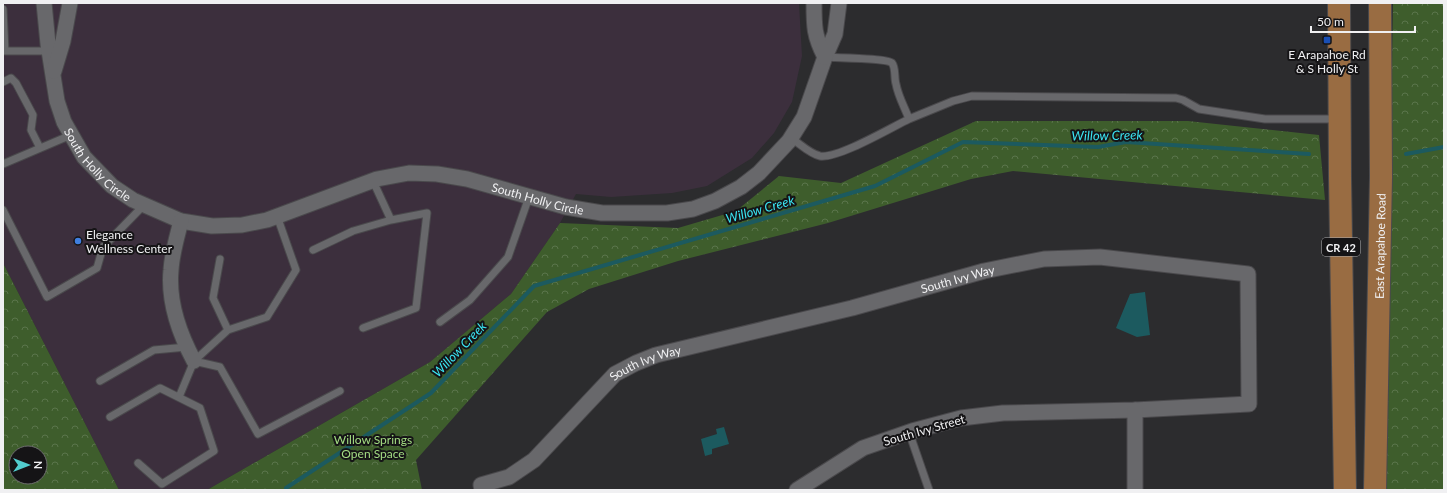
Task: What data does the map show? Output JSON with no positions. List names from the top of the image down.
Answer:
{
  "streets": {
    "main road": ["CR 42", "East Arapahoe Road"],
    "street": ["South Holly Circle", "South Ivy Way", "South Ivy Street"]
  },
  "crossings": [
    ["South Ivy Way", "South Ivy Street"]
  ],
  "water": ["Willow Creek"],
  "parks": ["Willow Springs Open Space"],
  "places": {
    "transit": ["E Arapahoe Rd & S Holly St"],
    "other": ["Elegance Wellness Center"]
  },
  "scale_bar": "50 m",
  "north": "right"
}
